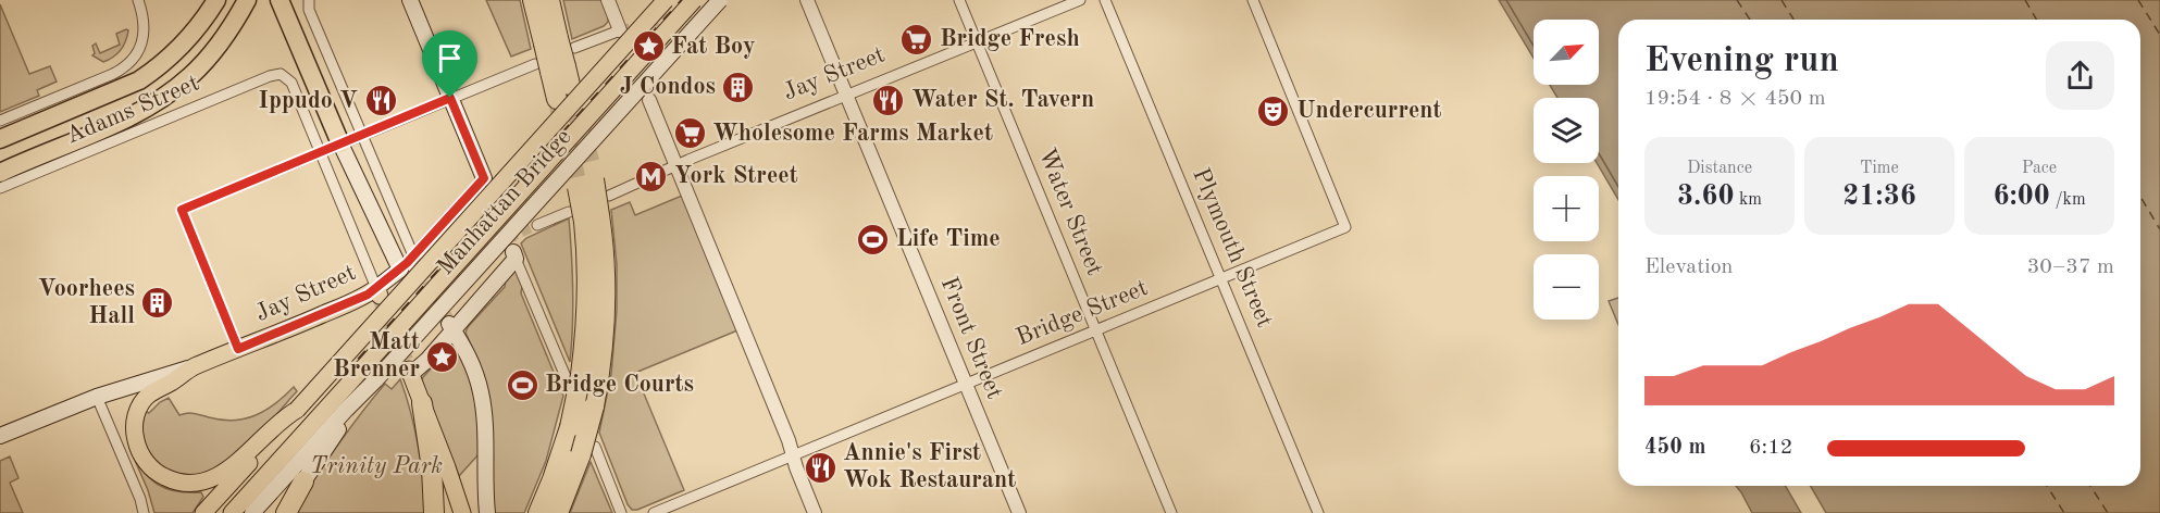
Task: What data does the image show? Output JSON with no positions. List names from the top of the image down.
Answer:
{
  "streets": {
    "main road": ["Jay Street", "Manhattan Bridge"],
    "street": [
      "Adams Street",
      "Water Street",
      "Plymouth Street",
      "Bridge Street",
      "Front Street"
    ]
  },
  "crossings": [
    ["Jay Street", "Water Street"],
    ["Jay Street", "Front Street"],
    ["Water Street", "Bridge Street"],
    ["Plymouth Street", "Bridge Street"],
    ["Bridge Street", "Front Street"]
  ],
  "parks": ["Trinity Park"],
  "places": {
    "supermarket": ["Bridge Fresh", "Wholesome Farms Market"],
    "place": ["Fat Boy", "Matt Brenner"],
    "building": ["J Condos", "Voorhees Hall"],
    "restaurant": ["Water St. Tavern", "Ippudo V", "Annie's First Wok Restaurant"],
    "theatre": ["Undercurrent"],
    "metro station": ["York Street"],
    "sports": ["Life Time", "Bridge Courts"]
  },
  "north": "top right",
  "page": {
    "map_buttons": ["+", "−"],
    "heading": ["Evening run", "19:54 · 8 × 450 m"],
    "stats": [
      ["Distance", "3.60 km"],
      ["Time", "21:36"],
      ["Pace", "6:00 /km"]
    ],
    "chart": ["Elevation", "30–37 m"],
    "list": [
      {
        "name": "450 m",
        "note": "6:12"
      }
    ]
  }
}
